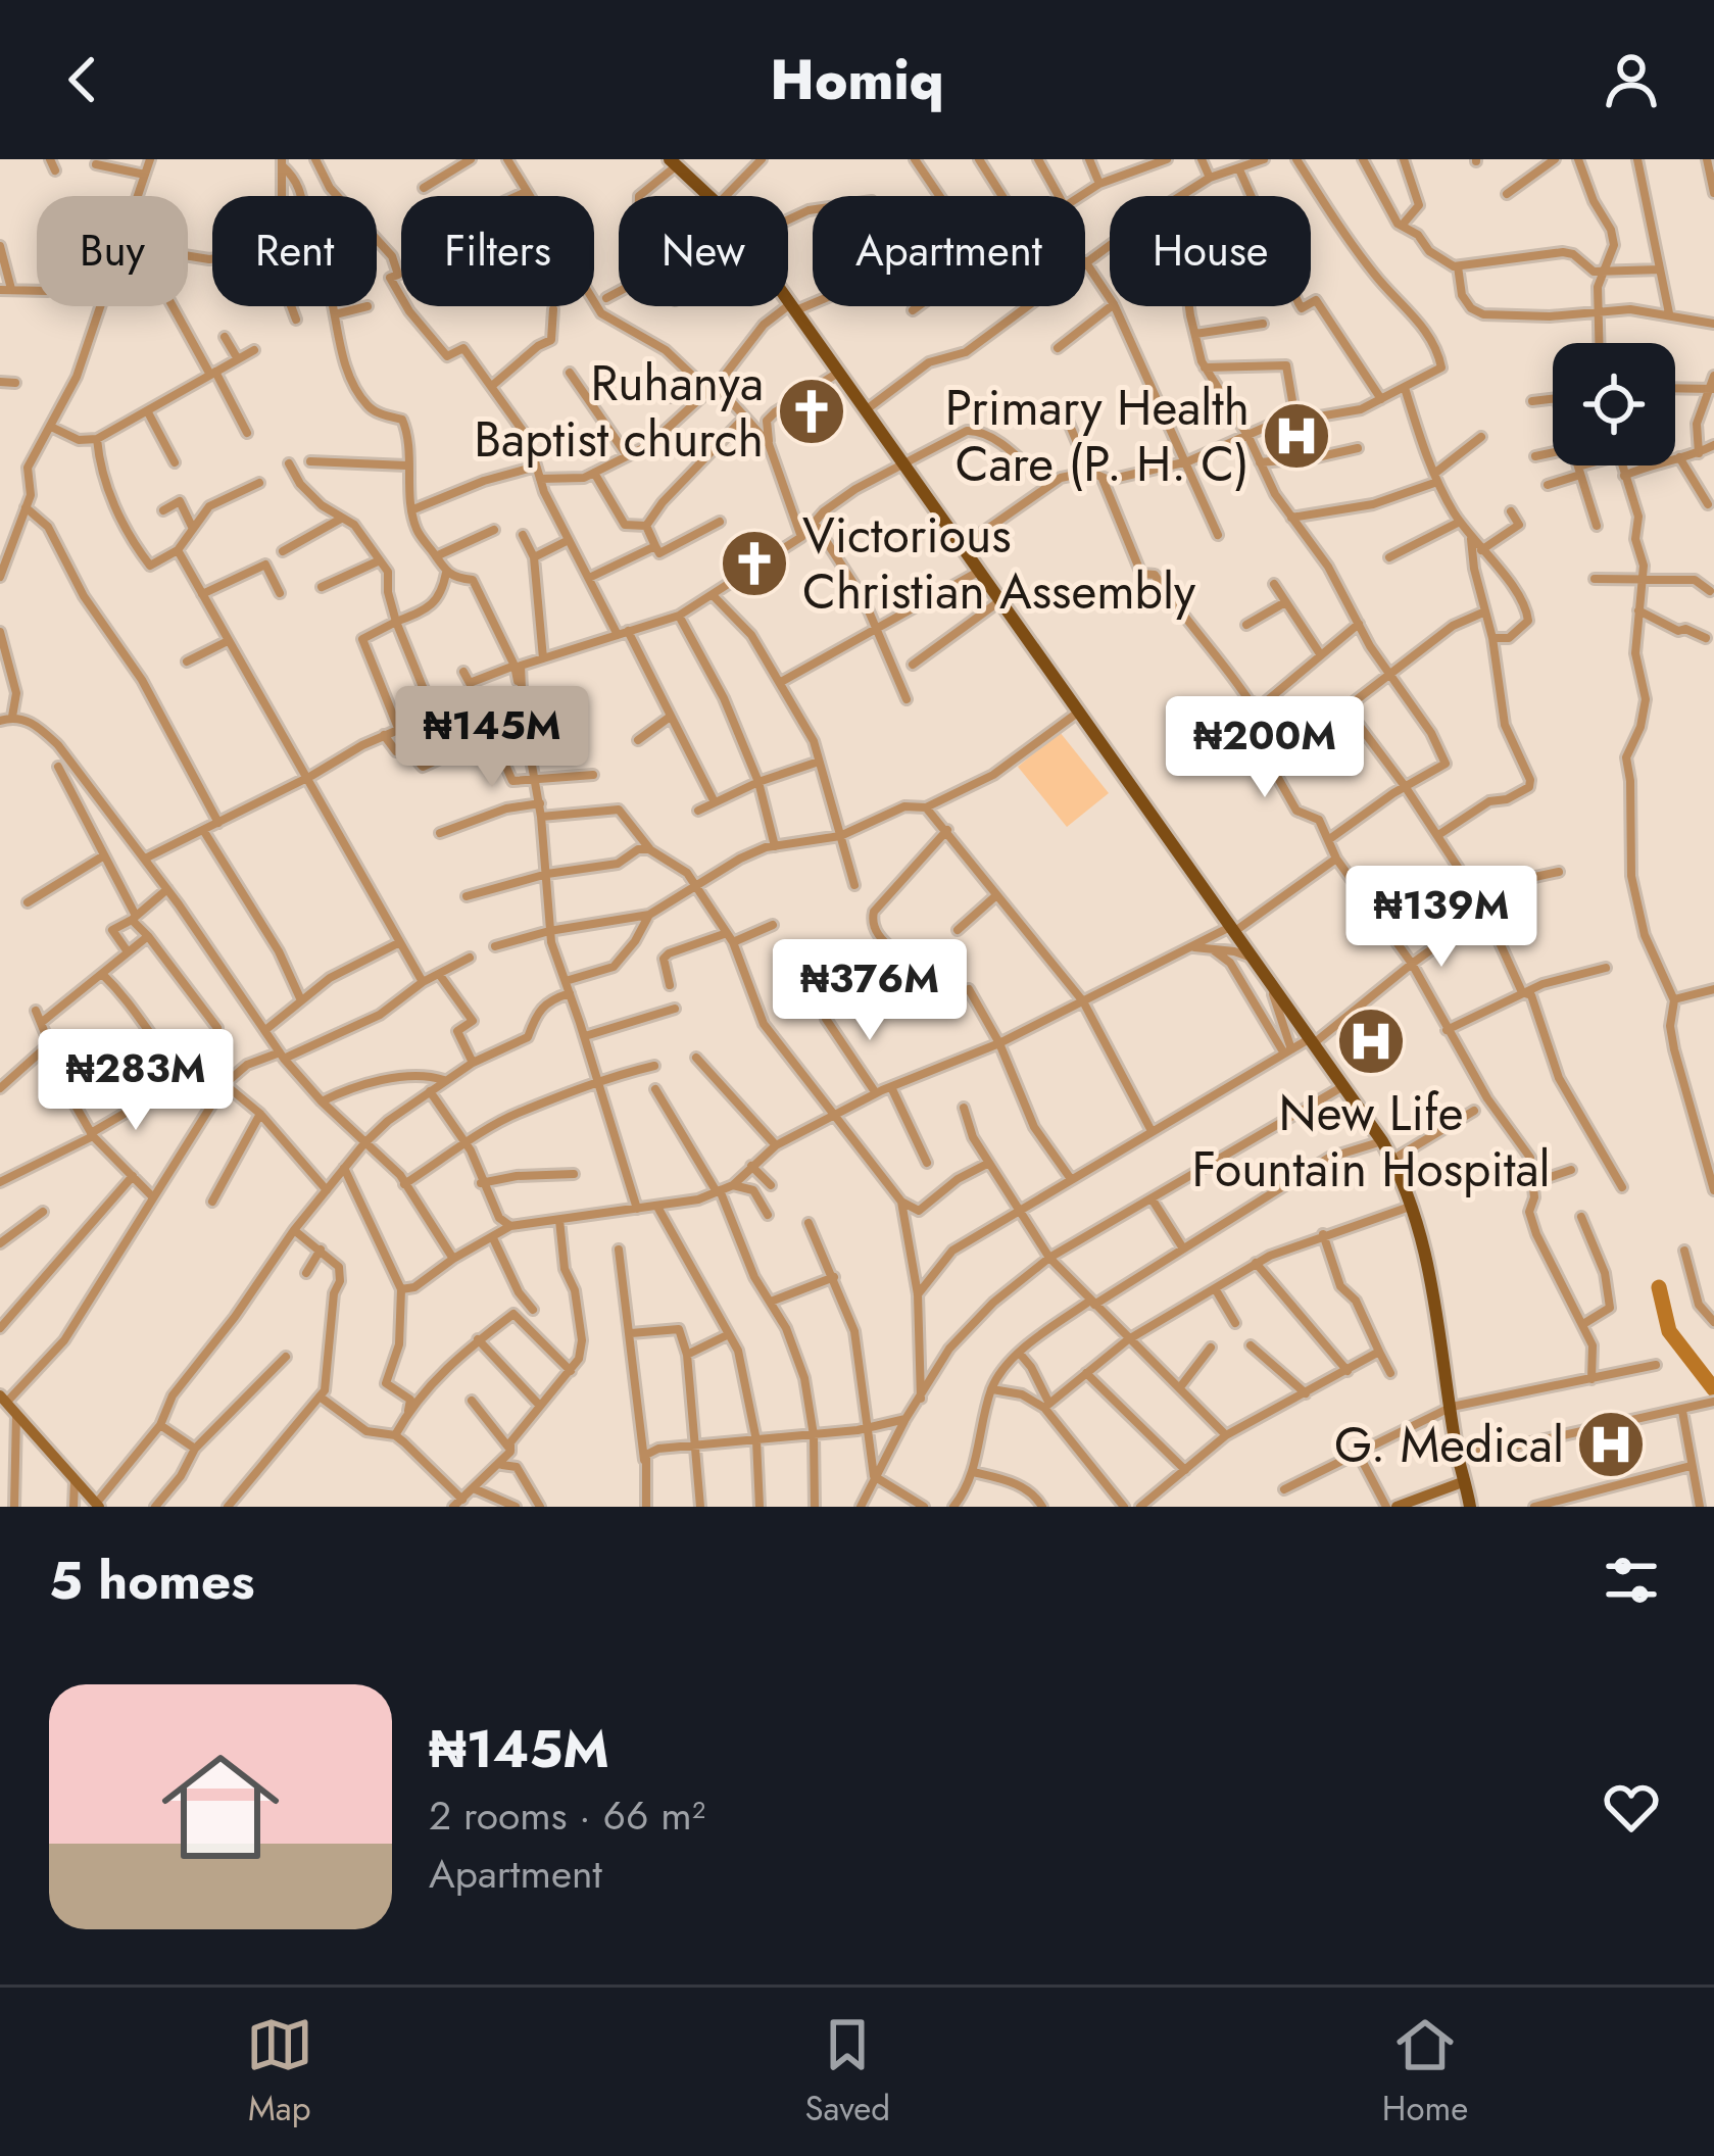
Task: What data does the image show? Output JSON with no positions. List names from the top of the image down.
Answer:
{
  "places": {
    "church": ["Ruhanya Baptist church", "Victorious Christian Assembly"],
    "hospital": ["Primary Health Care (P. H. C)", "New Life Fountain Hospital", "G. Medical"]
  },
  "page": {
    "header": "Homiq",
    "chip": [
      "Buy",
      "Rent",
      "Filters",
      "New",
      "Apartment",
      "House"
    ],
    "price": [
      "₦145M",
      "₦200M",
      "₦139M",
      "₦376M",
      "₦283M"
    ],
    "heading": "5 homes",
    "list": [
      {
        "name": "₦145M",
        "note": "2 rooms · 66 m² · Apartment"
      }
    ],
    "tabs": ["Map", "Saved", "Home"]
  }
}
